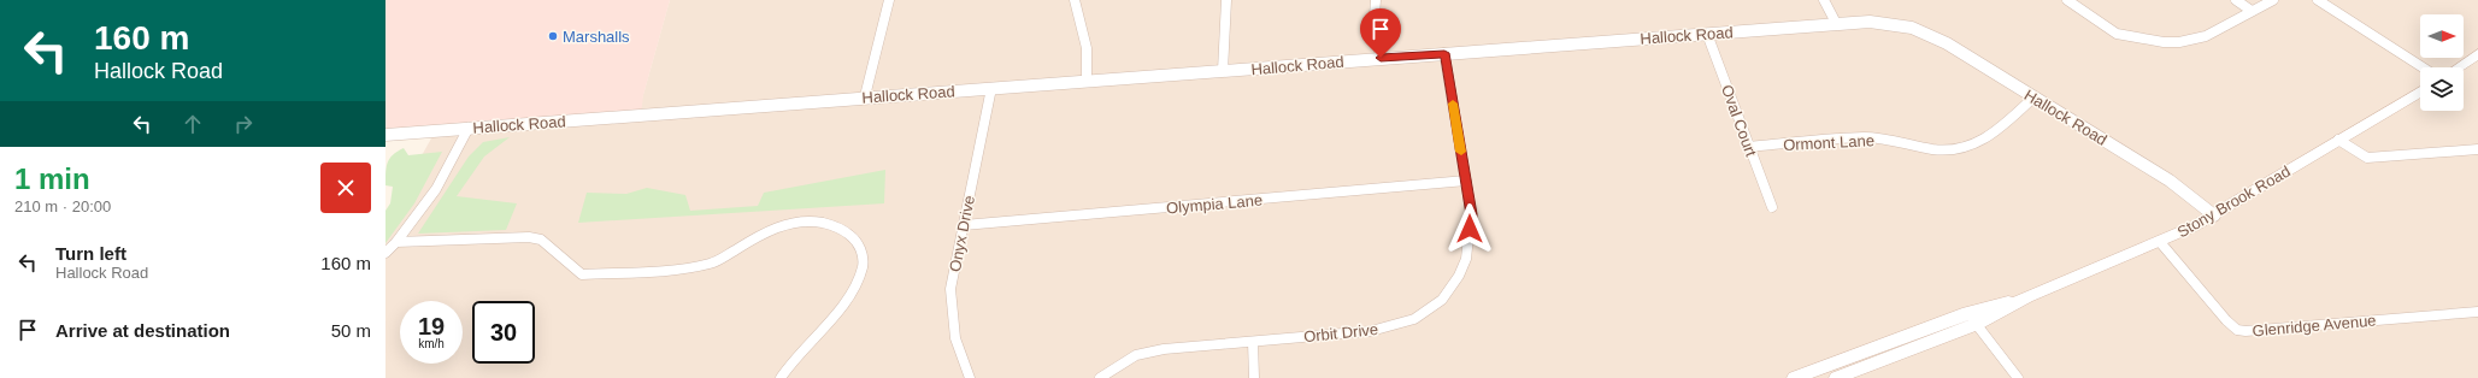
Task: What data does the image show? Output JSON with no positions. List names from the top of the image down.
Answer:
{
  "streets": {
    "main road": ["Stony Brook Road"],
    "street": [
      "Hallock Road",
      "Oval Court",
      "Ormont Lane",
      "Olympia Lane",
      "Onyx Drive",
      "Glenridge Avenue",
      "Orbit Drive"
    ]
  },
  "crossings": [
    ["Hallock Road", "Oval Court"],
    ["Hallock Road", "Ormont Lane"],
    ["Hallock Road", "Stony Brook Road"],
    ["Hallock Road", "Onyx Drive"],
    ["Hallock Road", "Orbit Drive"],
    ["Oval Court", "Ormont Lane"],
    ["Stony Brook Road", "Glenridge Avenue"],
    ["Olympia Lane", "Onyx Drive"],
    ["Olympia Lane", "Orbit Drive"]
  ],
  "places": ["Marshalls"],
  "north": "right",
  "page": {
    "turn": ["160 m", "Hallock Road"],
    "heading": ["1 min", "210 m · 20:00"],
    "list": [
      {
        "name": "Turn left",
        "note": "Hallock Road",
        "value": "160 m"
      },
      {
        "name": "Arrive at destination",
        "value": "50 m"
      }
    ],
    "speed": "19 km/h",
    "limit": "30"
  }
}
